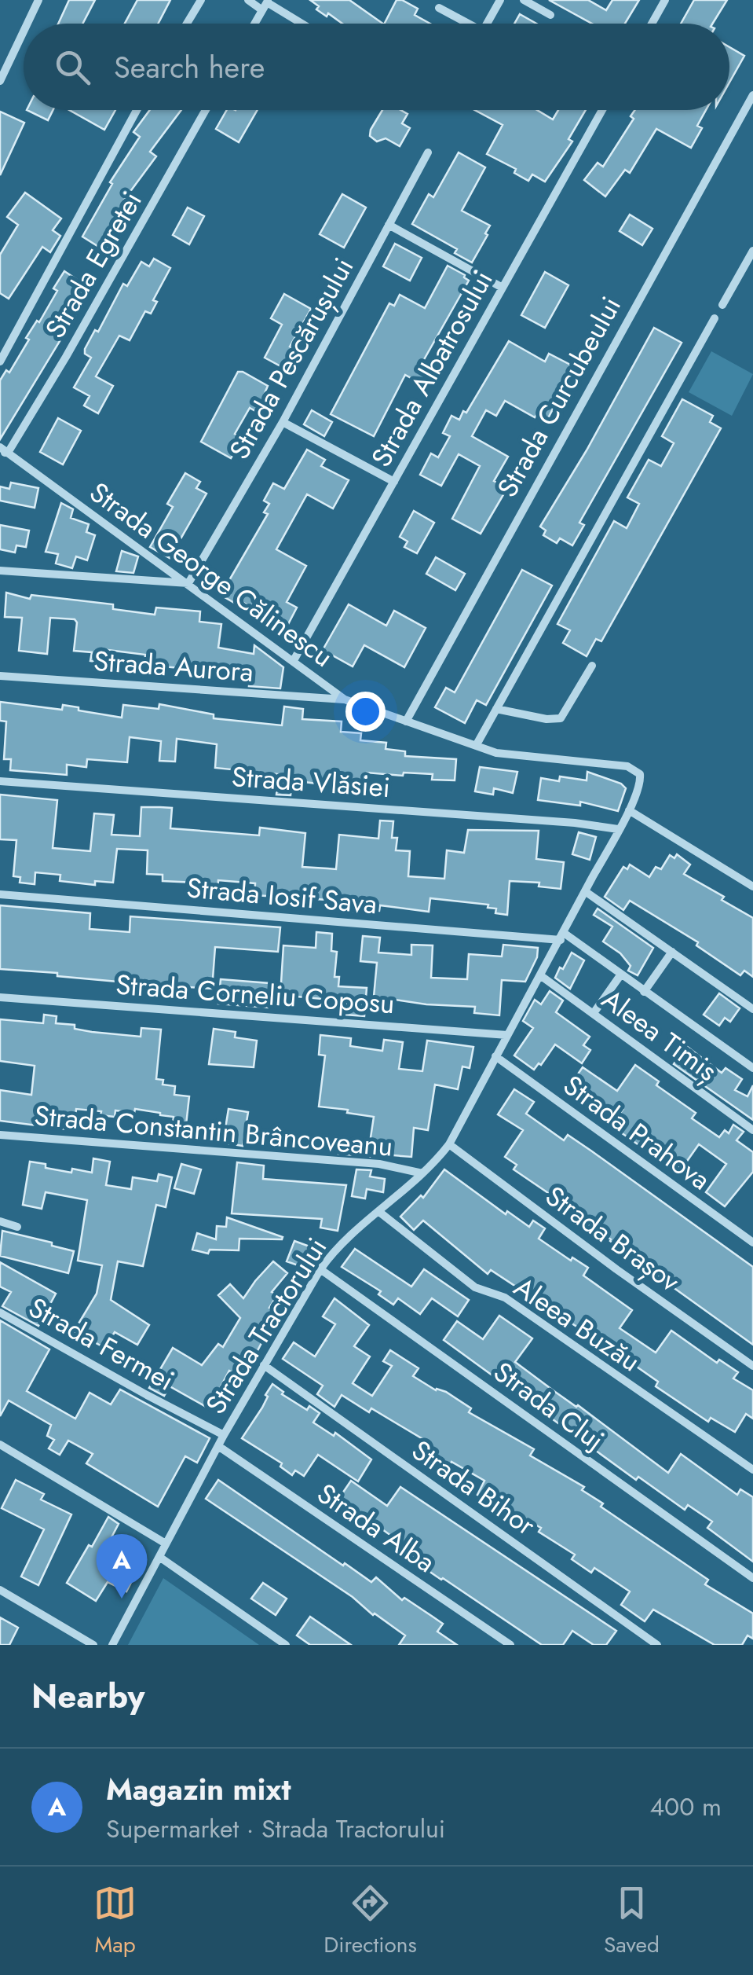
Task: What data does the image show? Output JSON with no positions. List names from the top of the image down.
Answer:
{
  "streets": {
    "street": [
      "Strada Egretei",
      "Strada Pescărușului",
      "Strada Albatrosului",
      "Strada Curcubeului",
      "Strada George Călinescu",
      "Strada Aurora",
      "Strada Vlăsiei",
      "Strada Iosif Sava",
      "Strada Corneliu Coposu",
      "Aleea Timiș",
      "Strada Constantin Brâncoveanu",
      "Strada Prahova",
      "Strada Brașov",
      "Aleea Buzău",
      "Strada Tractorului",
      "Strada Fermei",
      "Strada Cluj",
      "Strada Bihor",
      "Strada Alba"
    ]
  },
  "crossings": [
    ["Strada Egretei", "Strada George Călinescu"],
    ["Strada Pescărușului", "Strada George Călinescu"],
    ["Strada Albatrosului", "Strada George Călinescu"],
    ["Strada Curcubeului", "Strada George Călinescu"],
    ["Strada George Călinescu", "Strada Aurora"],
    ["Strada George Călinescu", "Strada Tractorului"],
    ["Strada Vlăsiei", "Strada Tractorului"],
    ["Strada Iosif Sava", "Strada Tractorului"],
    ["Strada Corneliu Coposu", "Strada Tractorului"],
    ["Aleea Timiș", "Strada Tractorului"],
    ["Strada Constantin Brâncoveanu", "Strada Tractorului"],
    ["Strada Prahova", "Strada Tractorului"],
    ["Strada Brașov", "Strada Tractorului"],
    ["Aleea Buzău", "Strada Tractorului"],
    ["Strada Tractorului", "Strada Fermei"],
    ["Strada Tractorului", "Strada Cluj"],
    ["Strada Tractorului", "Strada Bihor"],
    ["Strada Tractorului", "Strada Alba"]
  ],
  "page": {
    "search": "Search here",
    "pins": "A",
    "heading": "Nearby",
    "list": [
      {
        "mark": "A",
        "name": "Magazin mixt",
        "note": "Supermarket · Strada Tractorului",
        "value": "400 m"
      }
    ],
    "nav": ["Map", "Directions", "Saved"]
  }
}
